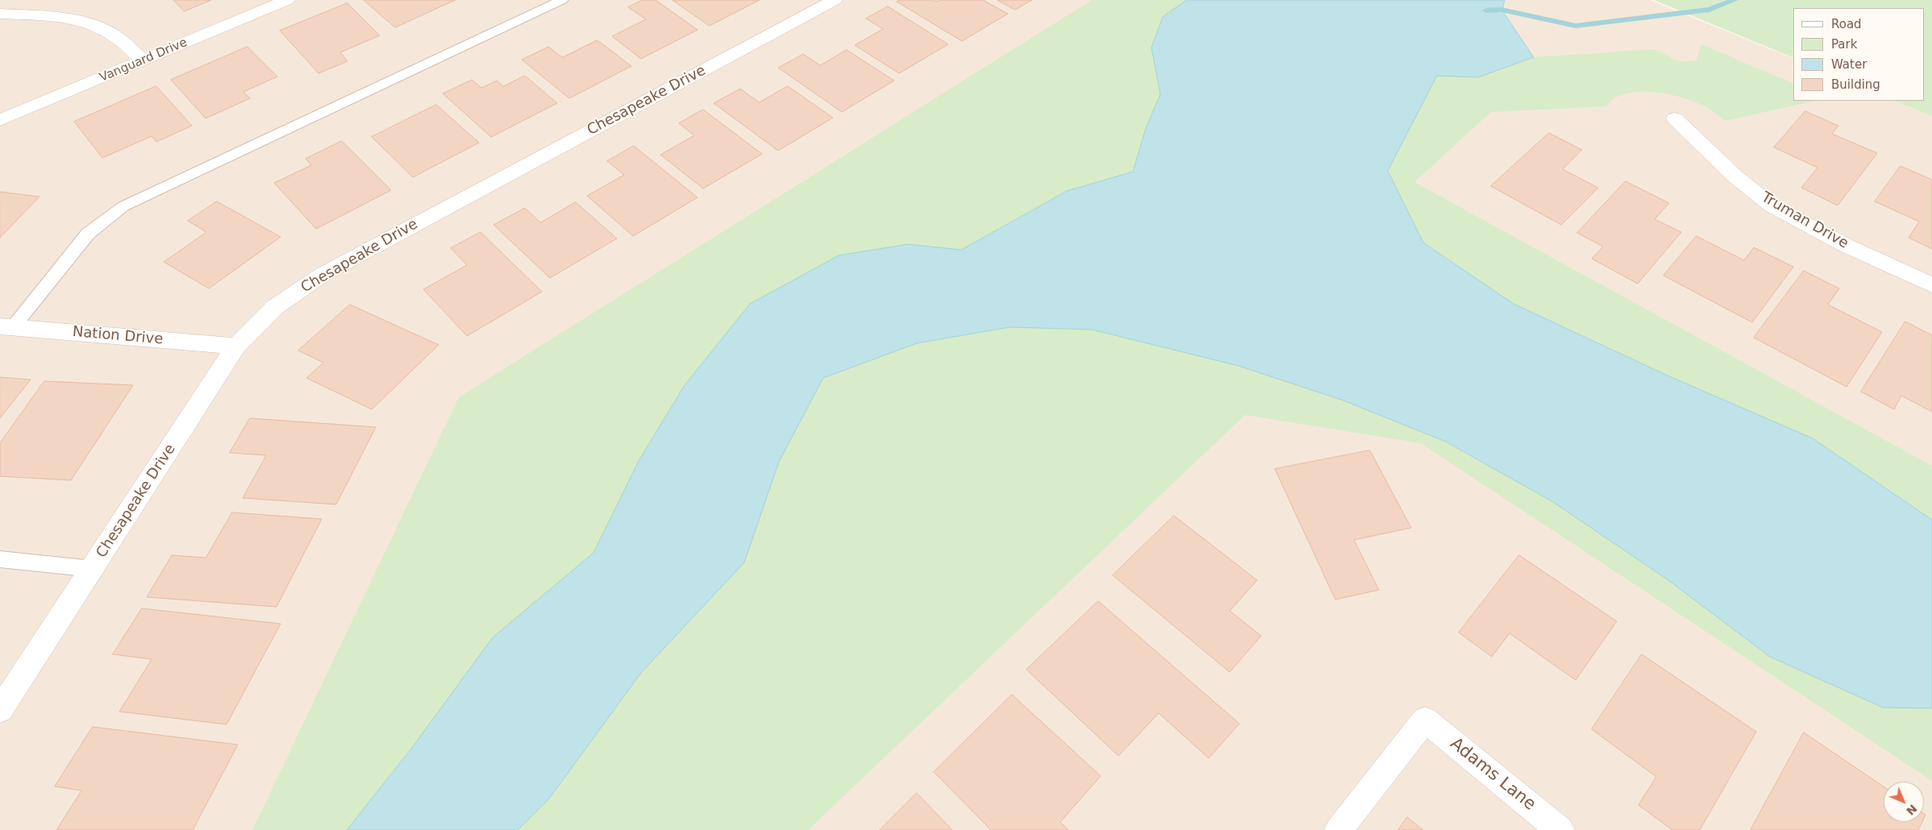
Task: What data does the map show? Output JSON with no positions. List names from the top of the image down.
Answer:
{
  "streets": {
    "street": [
      "Vanguard Drive",
      "Chesapeake Drive",
      "Truman Drive",
      "Nation Drive",
      "Adams Lane"
    ]
  },
  "crossings": [
    ["Chesapeake Drive", "Nation Drive"]
  ],
  "legend": [
    "Road",
    "Park",
    "Water",
    "Building"
  ],
  "north": "bottom right"
}
